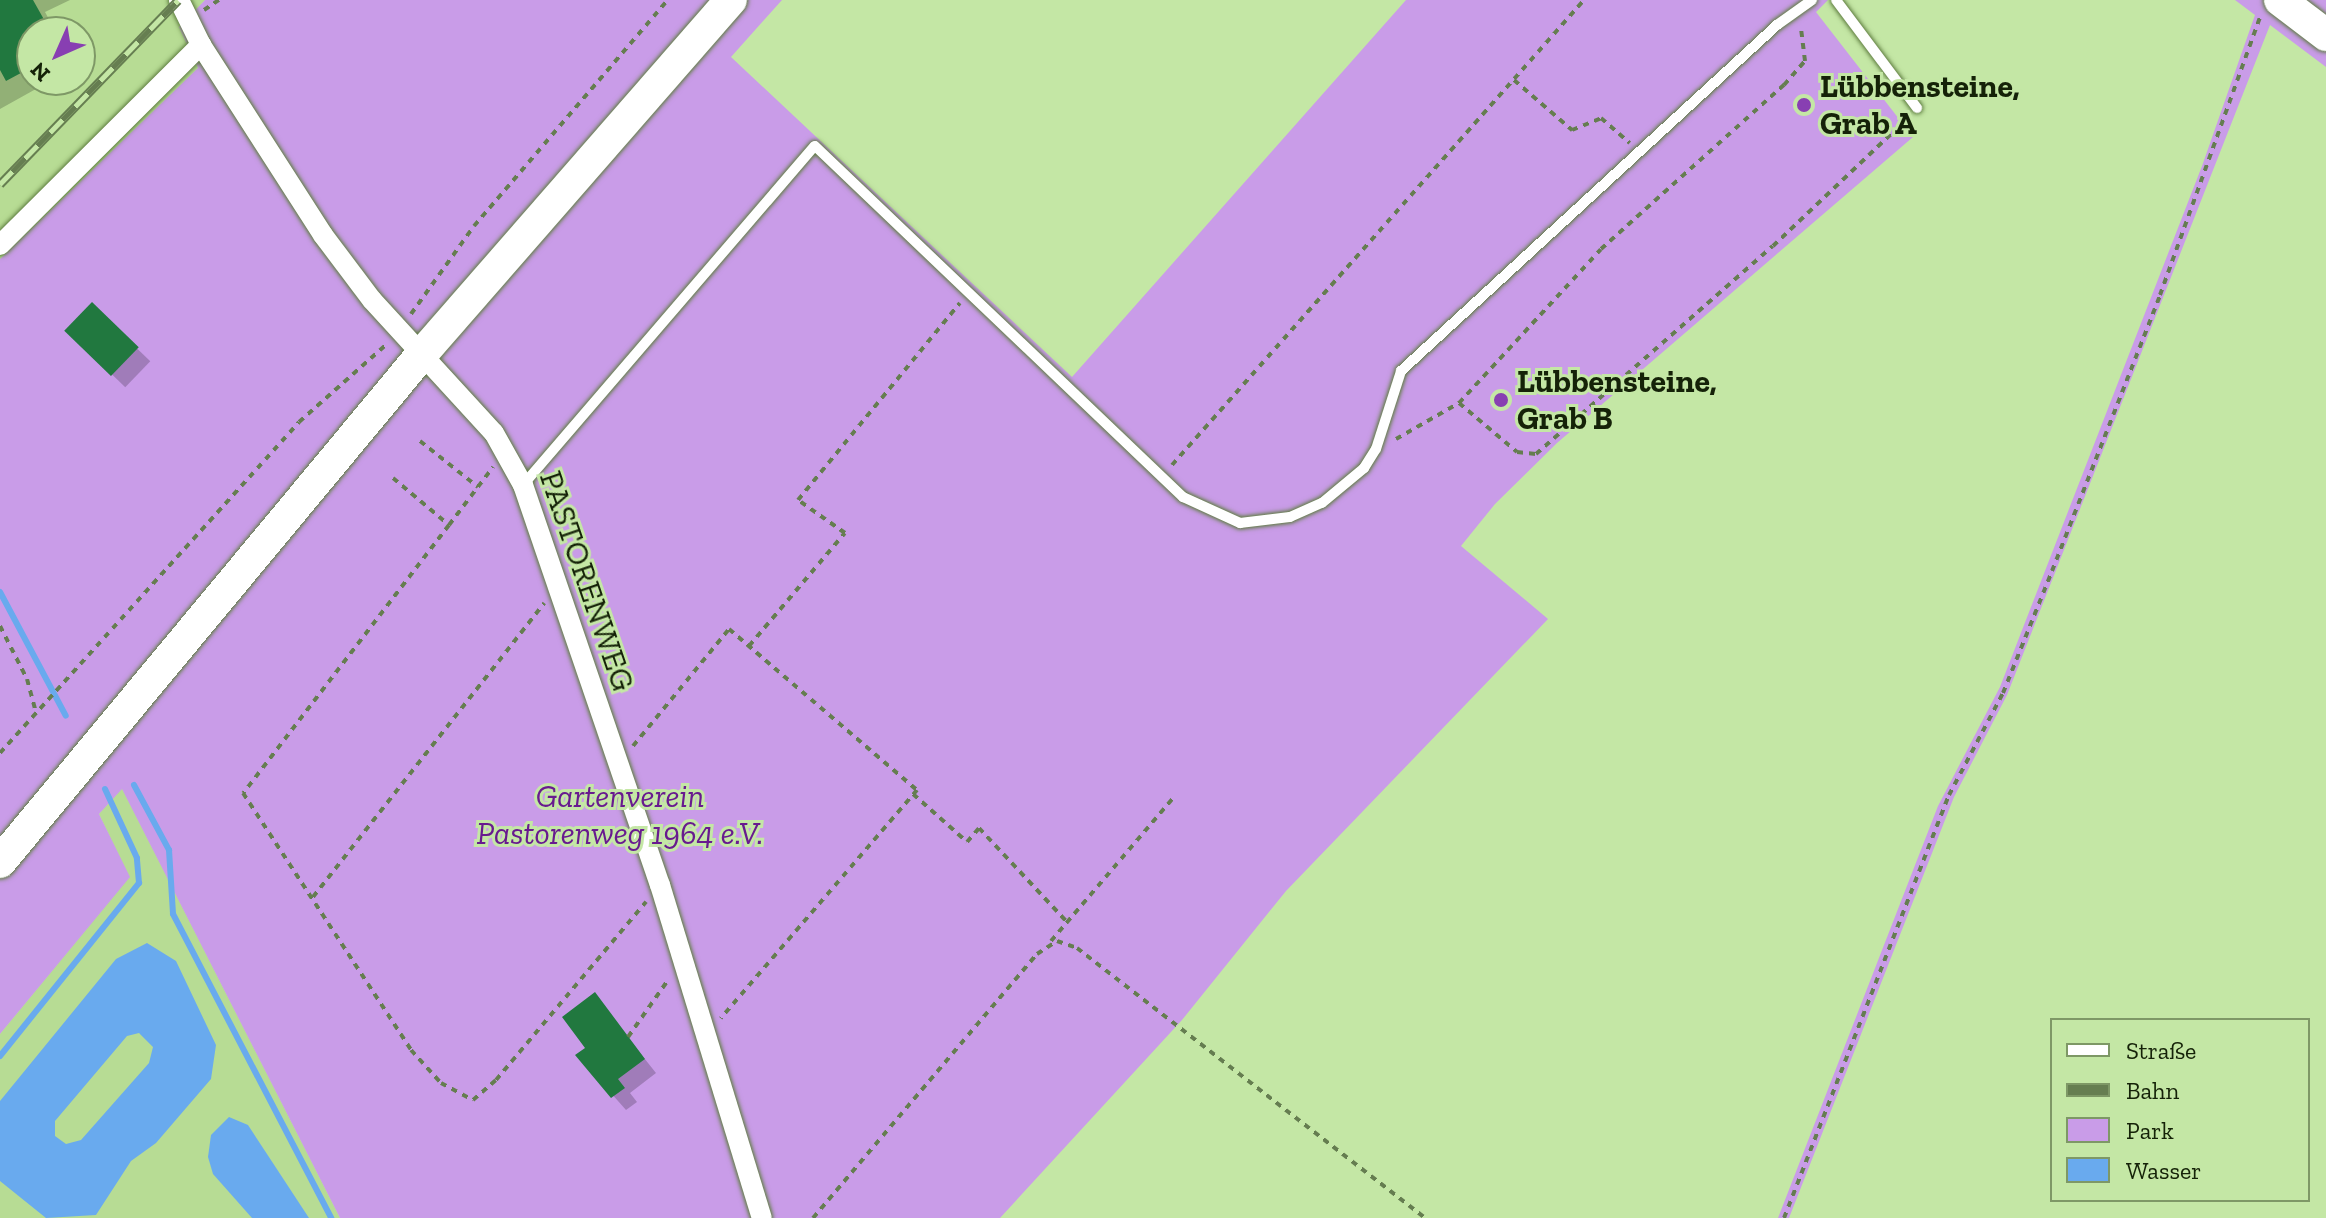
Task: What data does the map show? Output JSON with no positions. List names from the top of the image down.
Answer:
{
  "streets": {
    "street": ["PASTORENWEG"]
  },
  "parks": ["Gartenverein Pastorenweg 1964 e.V."],
  "places": ["Lübbensteine, Grab A", "Lübbensteine, Grab B"],
  "legend": [
    "Straße",
    "Bahn",
    "Park",
    "Wasser"
  ],
  "north": "bottom left"
}
